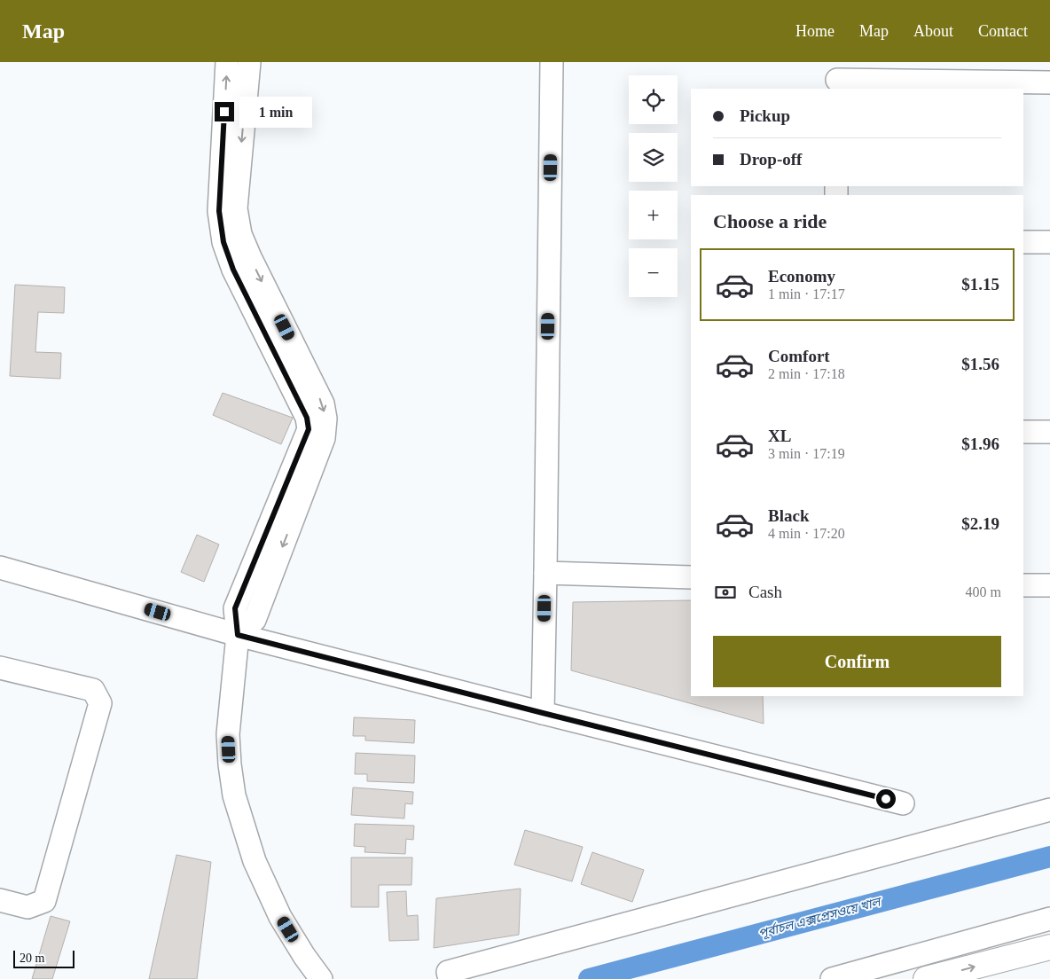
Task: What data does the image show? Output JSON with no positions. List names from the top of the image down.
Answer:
{
  "water": ["পূর্বাচল এক্সপ্রেসওয়ে খাল"],
  "scale_bar": "20 m",
  "page": {
    "header": "Map",
    "nav": [
      "Home",
      "Map",
      "About",
      "Contact"
    ],
    "map_buttons": ["+", "−"],
    "banner": ["Pickup", "Drop-off"],
    "bubble": "1 min",
    "heading": "Choose a ride",
    "list": [
      {
        "name": "Economy",
        "note": "1 min · 17:17",
        "value": "$1.15"
      },
      {
        "name": "Comfort",
        "note": "2 min · 17:18",
        "value": "$1.56"
      },
      {
        "name": "XL",
        "note": "3 min · 17:19",
        "value": "$1.96"
      },
      {
        "name": "Black",
        "note": "4 min · 17:20",
        "value": "$2.19"
      }
    ],
    "pay": ["Cash", "400 m"],
    "buttons": "Confirm",
    "scale": "20 m"
  }
}
